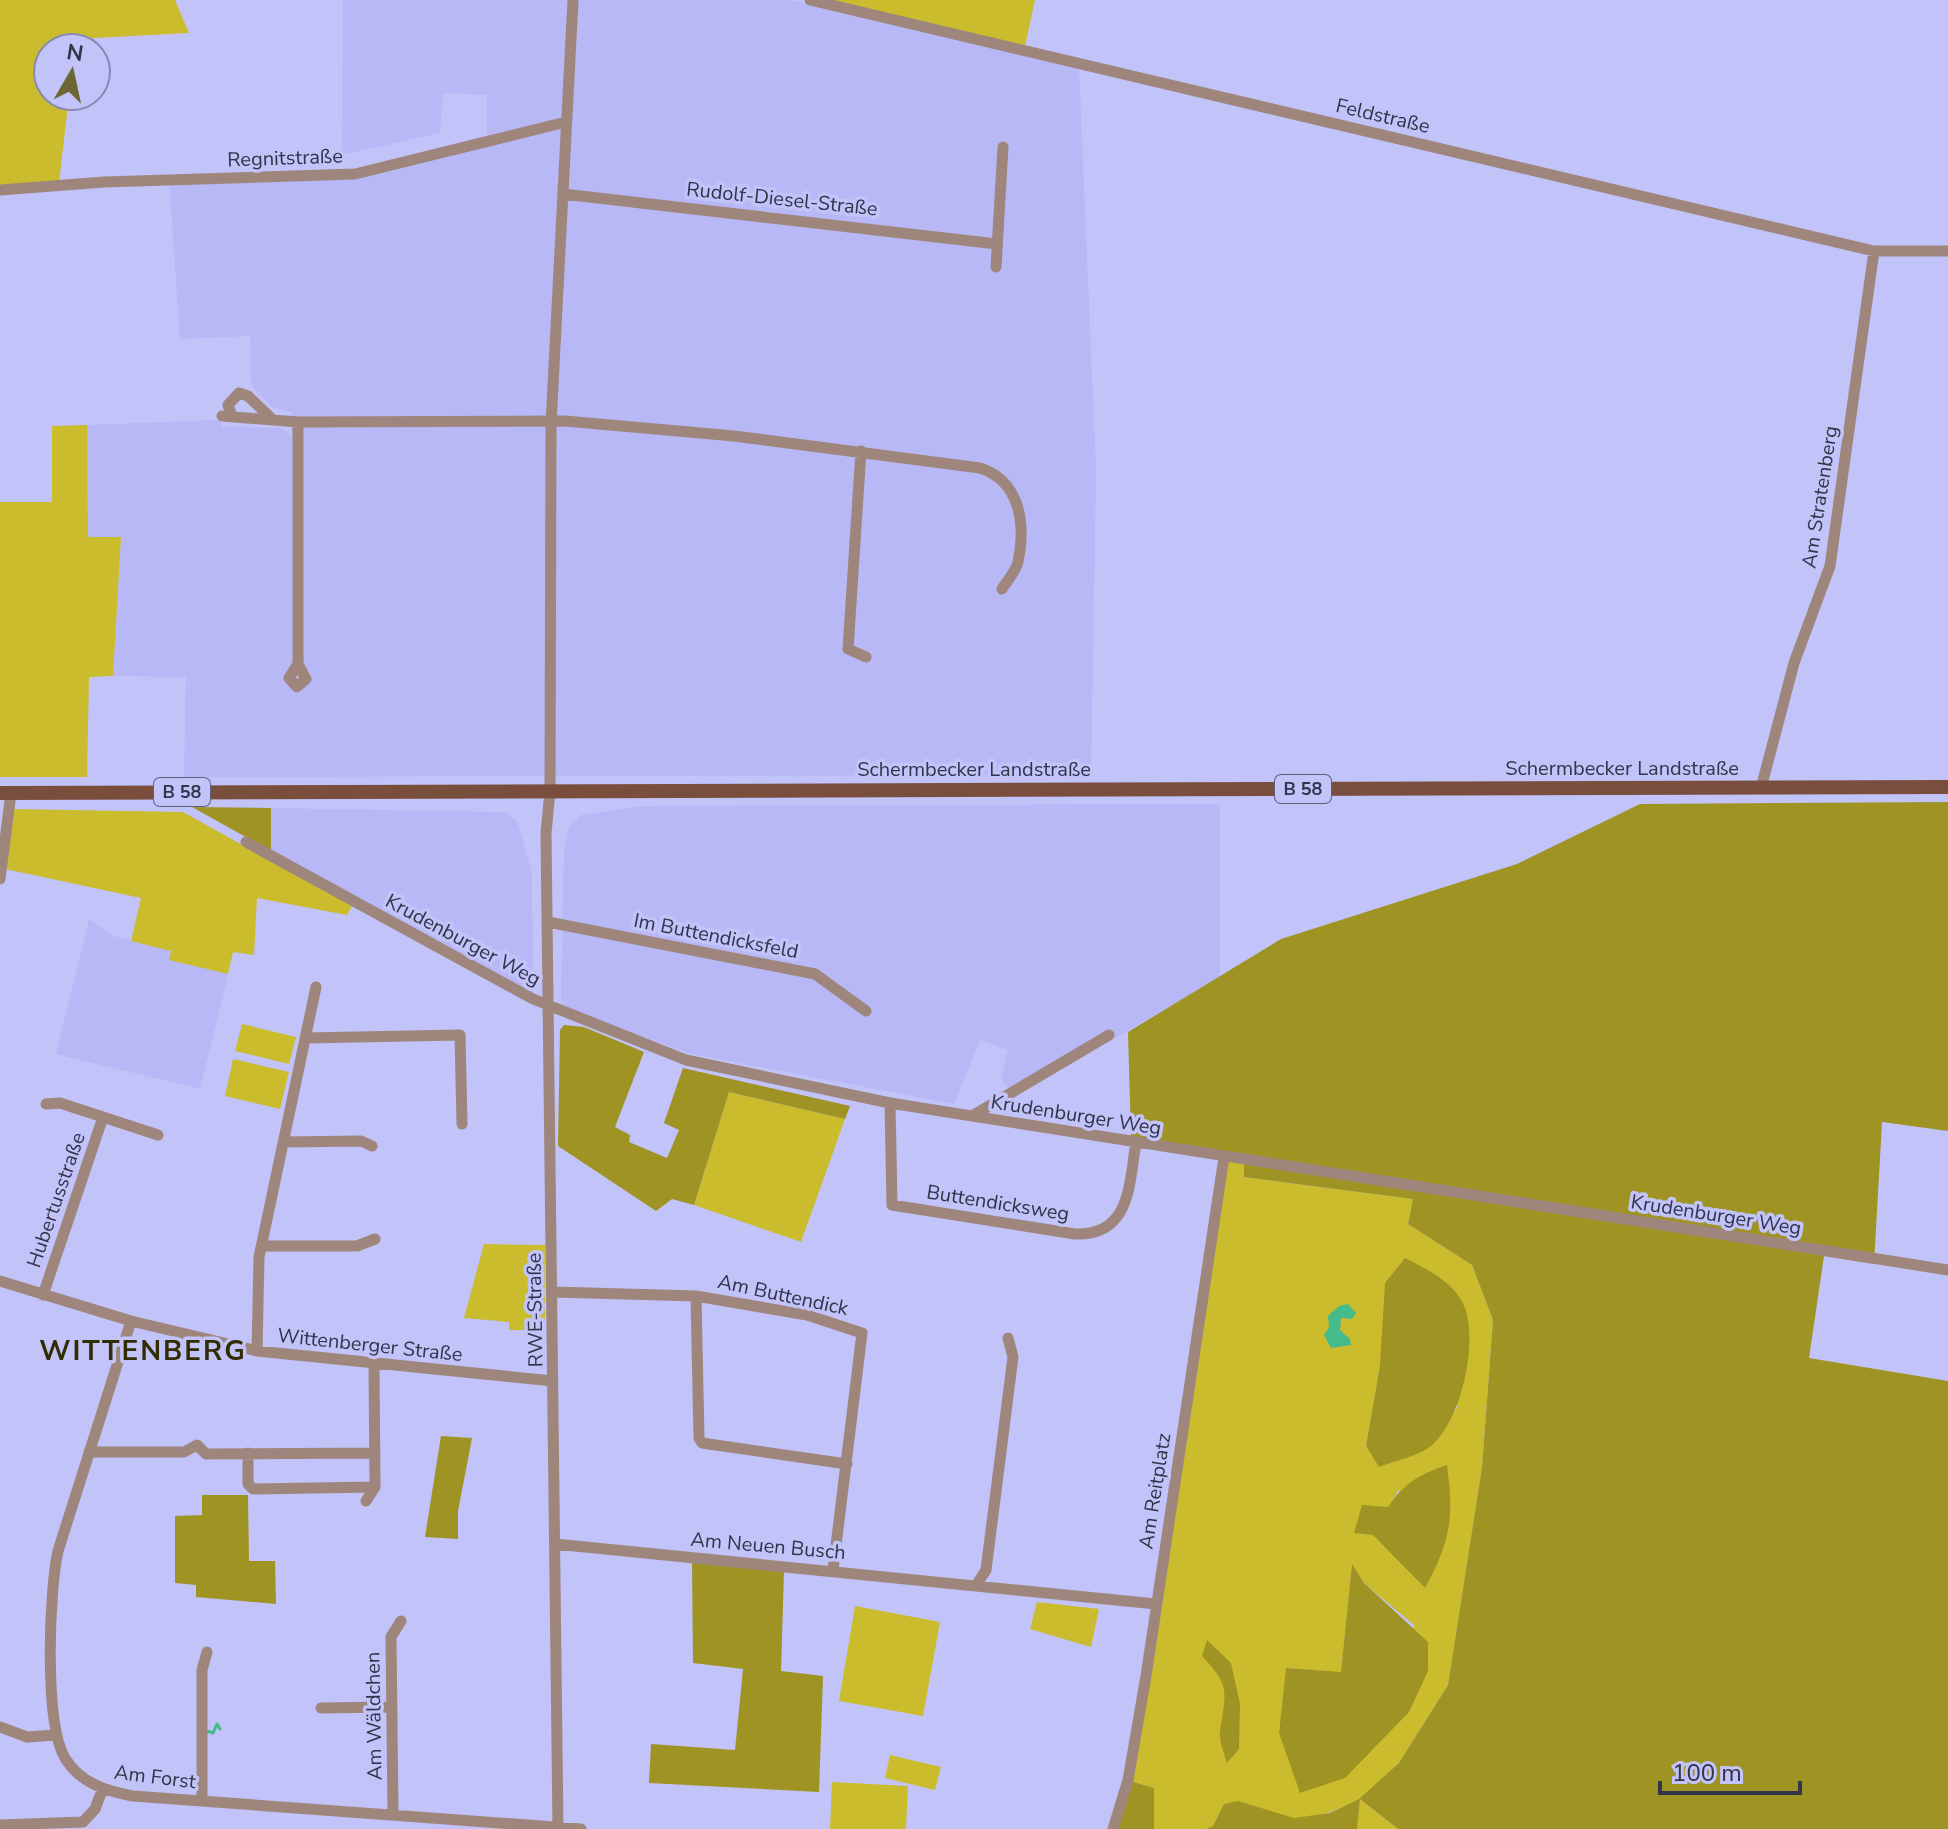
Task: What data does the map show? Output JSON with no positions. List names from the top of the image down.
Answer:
{
  "streets": {
    "main road": ["Schermbecker Landstraße", "B 58"],
    "street": [
      "Feldstraße",
      "Regnitstraße",
      "Rudolf-Diesel-Straße",
      "Am Stratenberg",
      "Im Buttendicksfeld",
      "Krudenburger Weg",
      "Hubertusstraße",
      "Buttendicksweg",
      "Am Buttendick",
      "RWE-Straße",
      "Wittenberger Straße",
      "Am Reitplatz",
      "Am Neuen Busch",
      "Am Wäldchen",
      "Am Forst"
    ]
  },
  "crossings": [
    ["Feldstraße", "Am Stratenberg"],
    ["Am Stratenberg", "Schermbecker Landstraße"],
    ["Schermbecker Landstraße", "RWE-Straße"],
    ["Im Buttendicksfeld", "RWE-Straße"],
    ["Krudenburger Weg", "Buttendicksweg"],
    ["Krudenburger Weg", "RWE-Straße"],
    ["Krudenburger Weg", "Am Reitplatz"],
    ["Hubertusstraße", "Wittenberger Straße"],
    ["Am Buttendick", "RWE-Straße"],
    ["Am Buttendick", "Am Neuen Busch"],
    ["RWE-Straße", "Wittenberger Straße"],
    ["RWE-Straße", "Am Neuen Busch"],
    ["RWE-Straße", "Am Forst"],
    ["Wittenberger Straße", "Am Forst"],
    ["Am Reitplatz", "Am Neuen Busch"],
    ["Am Wäldchen", "Am Forst"]
  ],
  "districts": ["WITTENBERG"],
  "scale_bar": "100 m",
  "north": "top"
}
